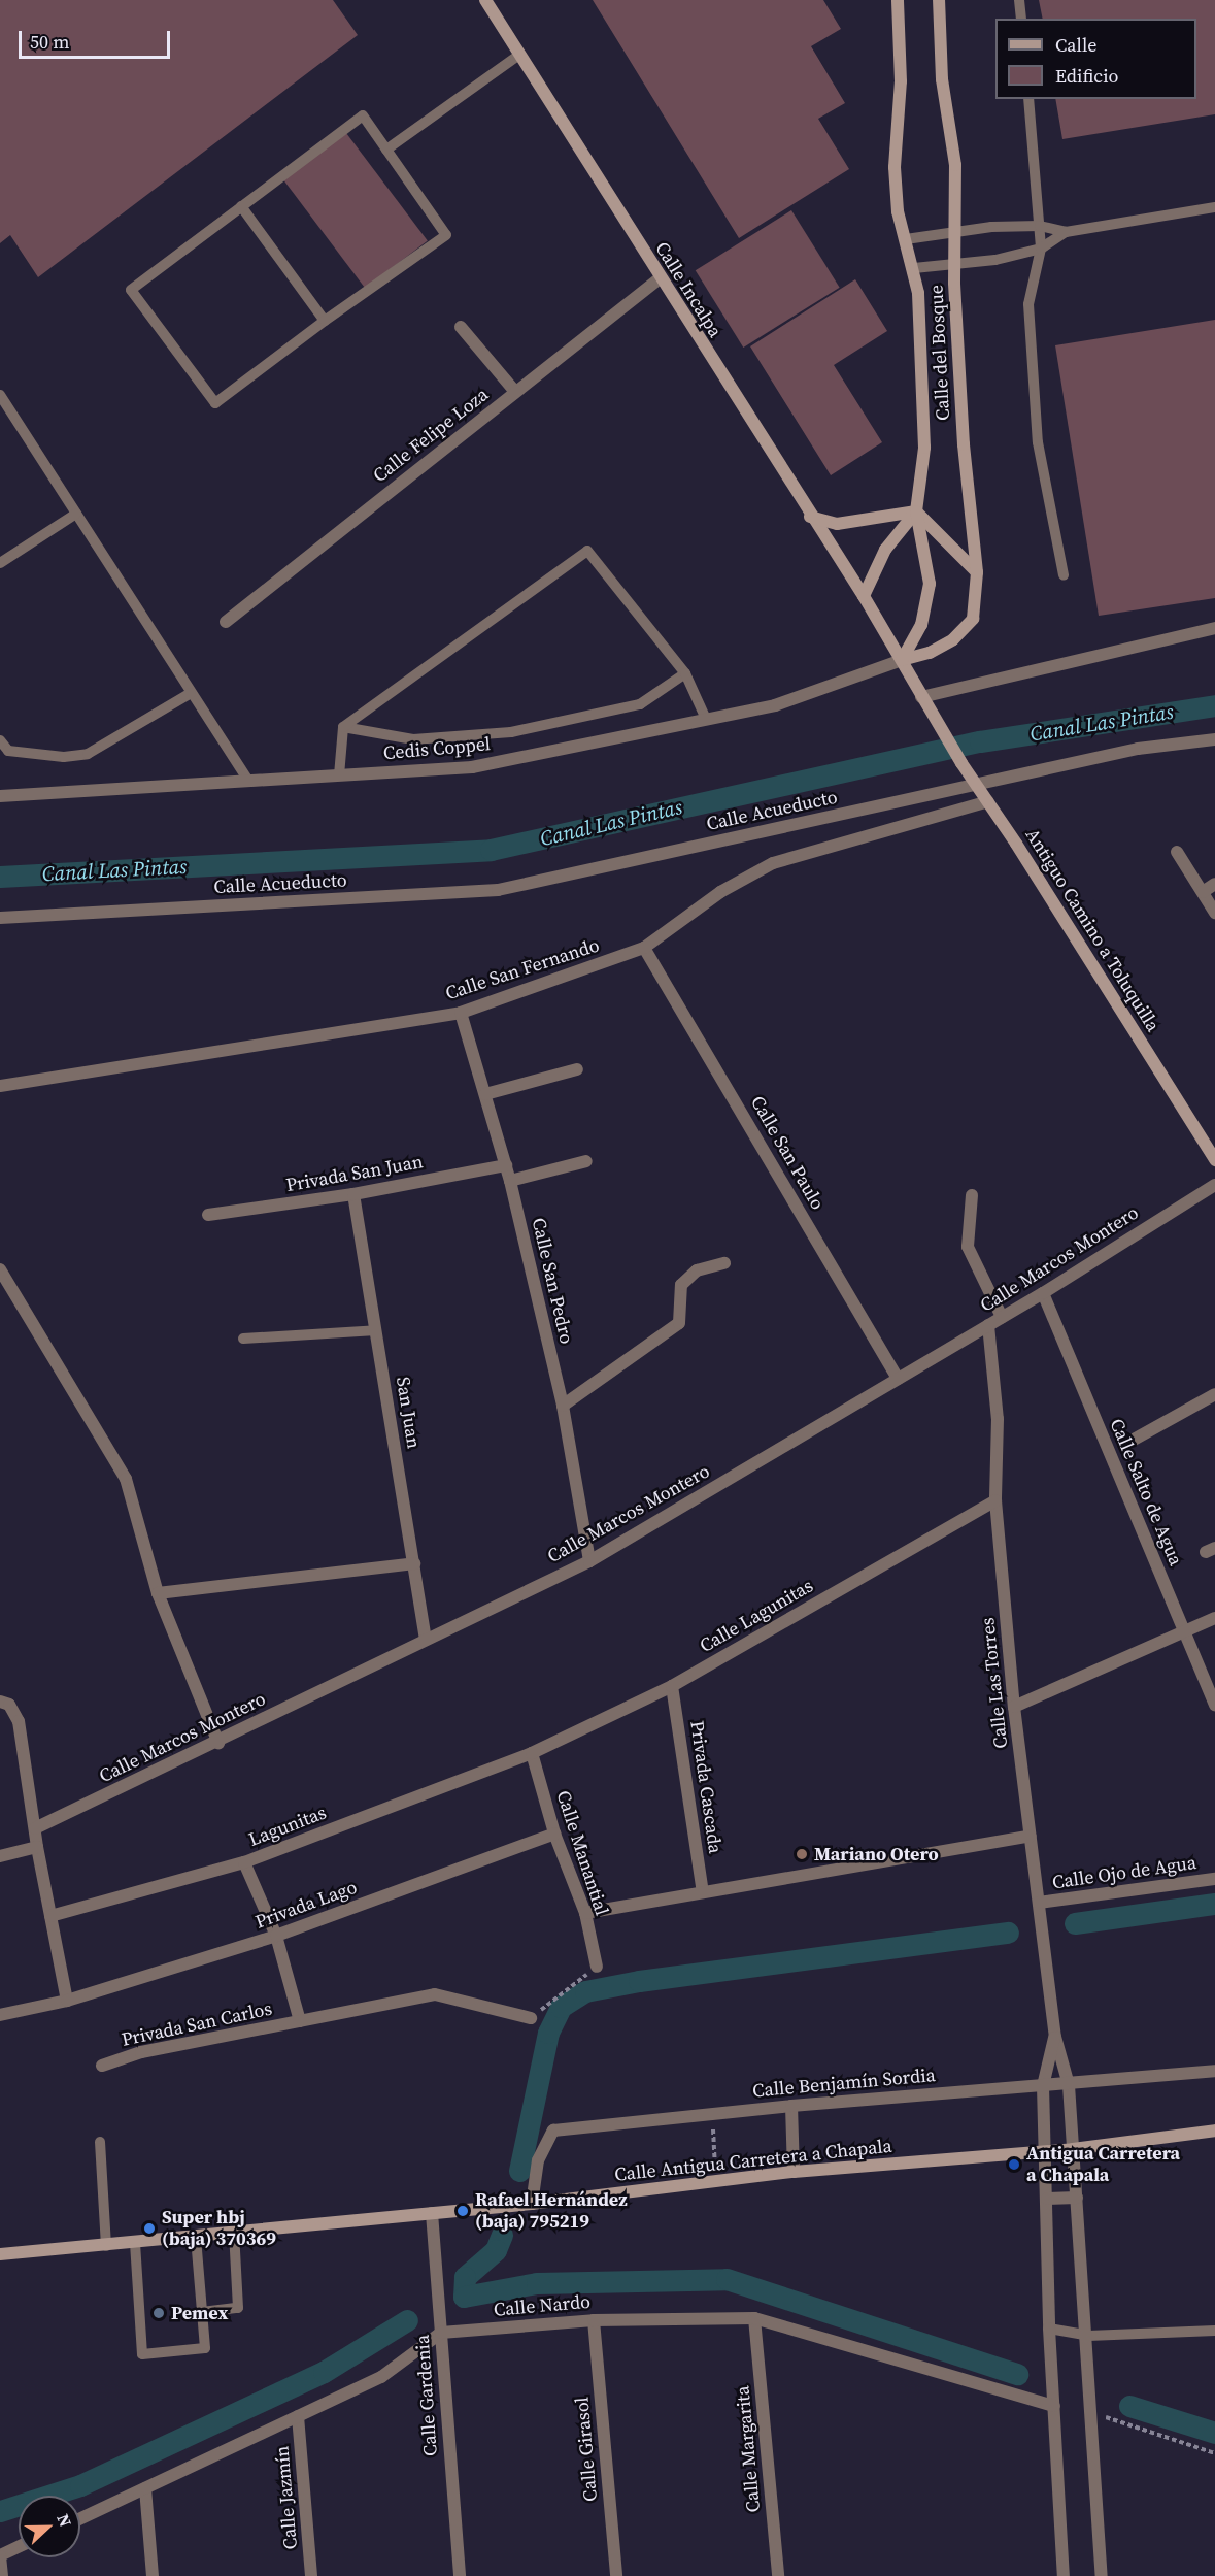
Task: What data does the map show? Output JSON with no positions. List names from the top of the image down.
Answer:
{
  "streets": {
    "street": [
      "Calle Incalpa",
      "Calle del Bosque",
      "Calle Felipe Loza",
      "Cedis Coppel",
      "Calle Acueducto",
      "Antiguo Camino a Toluquilla",
      "Calle San Fernando",
      "Calle San Paulo",
      "Privada San Juan",
      "Calle Marcos Montero",
      "Calle San Pedro",
      "San Juan",
      "Calle Salto de Agua",
      "Calle Lagunitas",
      "Calle Las Torres",
      "Privada Cascada",
      "Lagunitas",
      "Calle Manantial",
      "Calle Ojo de Agua",
      "Privada Lago",
      "Privada San Carlos",
      "Calle Benjamín Sordia",
      "Calle Antigua Carretera a Chapala",
      "Calle Nardo",
      "Calle Gardenia",
      "Calle Girasol",
      "Calle Margarita",
      "Calle Jazmín"
    ]
  },
  "crossings": [
    ["Calle Incalpa", "Calle del Bosque"],
    ["Calle Incalpa", "Calle Felipe Loza"],
    ["Calle Incalpa", "Cedis Coppel"],
    ["Calle del Bosque", "Cedis Coppel"],
    ["Calle Acueducto", "Antiguo Camino a Toluquilla"],
    ["Antiguo Camino a Toluquilla", "Calle San Fernando"],
    ["Calle San Fernando", "Calle San Paulo"],
    ["Calle San Fernando", "Calle San Pedro"],
    ["Calle San Paulo", "Calle Marcos Montero"],
    ["Privada San Juan", "Calle San Pedro"],
    ["Privada San Juan", "San Juan"],
    ["Calle Marcos Montero", "Calle San Pedro"],
    ["Calle Marcos Montero", "San Juan"],
    ["Calle Marcos Montero", "Calle Salto de Agua"],
    ["Calle Marcos Montero", "Calle Las Torres"],
    ["Calle Lagunitas", "Calle Las Torres"],
    ["Calle Lagunitas", "Privada Cascada"],
    ["Calle Lagunitas", "Lagunitas"],
    ["Calle Lagunitas", "Calle Manantial"],
    ["Calle Las Torres", "Calle Ojo de Agua"],
    ["Calle Las Torres", "Calle Benjamín Sordia"],
    ["Calle Las Torres", "Calle Antigua Carretera a Chapala"],
    ["Calle Las Torres", "Calle Nardo"],
    ["Lagunitas", "Calle Manantial"],
    ["Lagunitas", "Privada San Carlos"],
    ["Calle Manantial", "Privada Lago"],
    ["Privada Lago", "Privada San Carlos"],
    ["Calle Benjamín Sordia", "Calle Antigua Carretera a Chapala"],
    ["Calle Antigua Carretera a Chapala", "Calle Gardenia"],
    ["Calle Nardo", "Calle Gardenia"],
    ["Calle Nardo", "Calle Girasol"],
    ["Calle Nardo", "Calle Margarita"]
  ],
  "water": ["Canal Las Pintas"],
  "places": [
    "Mariano Otero",
    "Antigua Carretera a Chapala",
    "Rafael Hernández (baja) 795219",
    "Super hbj (baja) 370369",
    "Pemex"
  ],
  "legend": ["Calle", "Edificio"],
  "scale_bar": "50 m",
  "north": "right"
}
